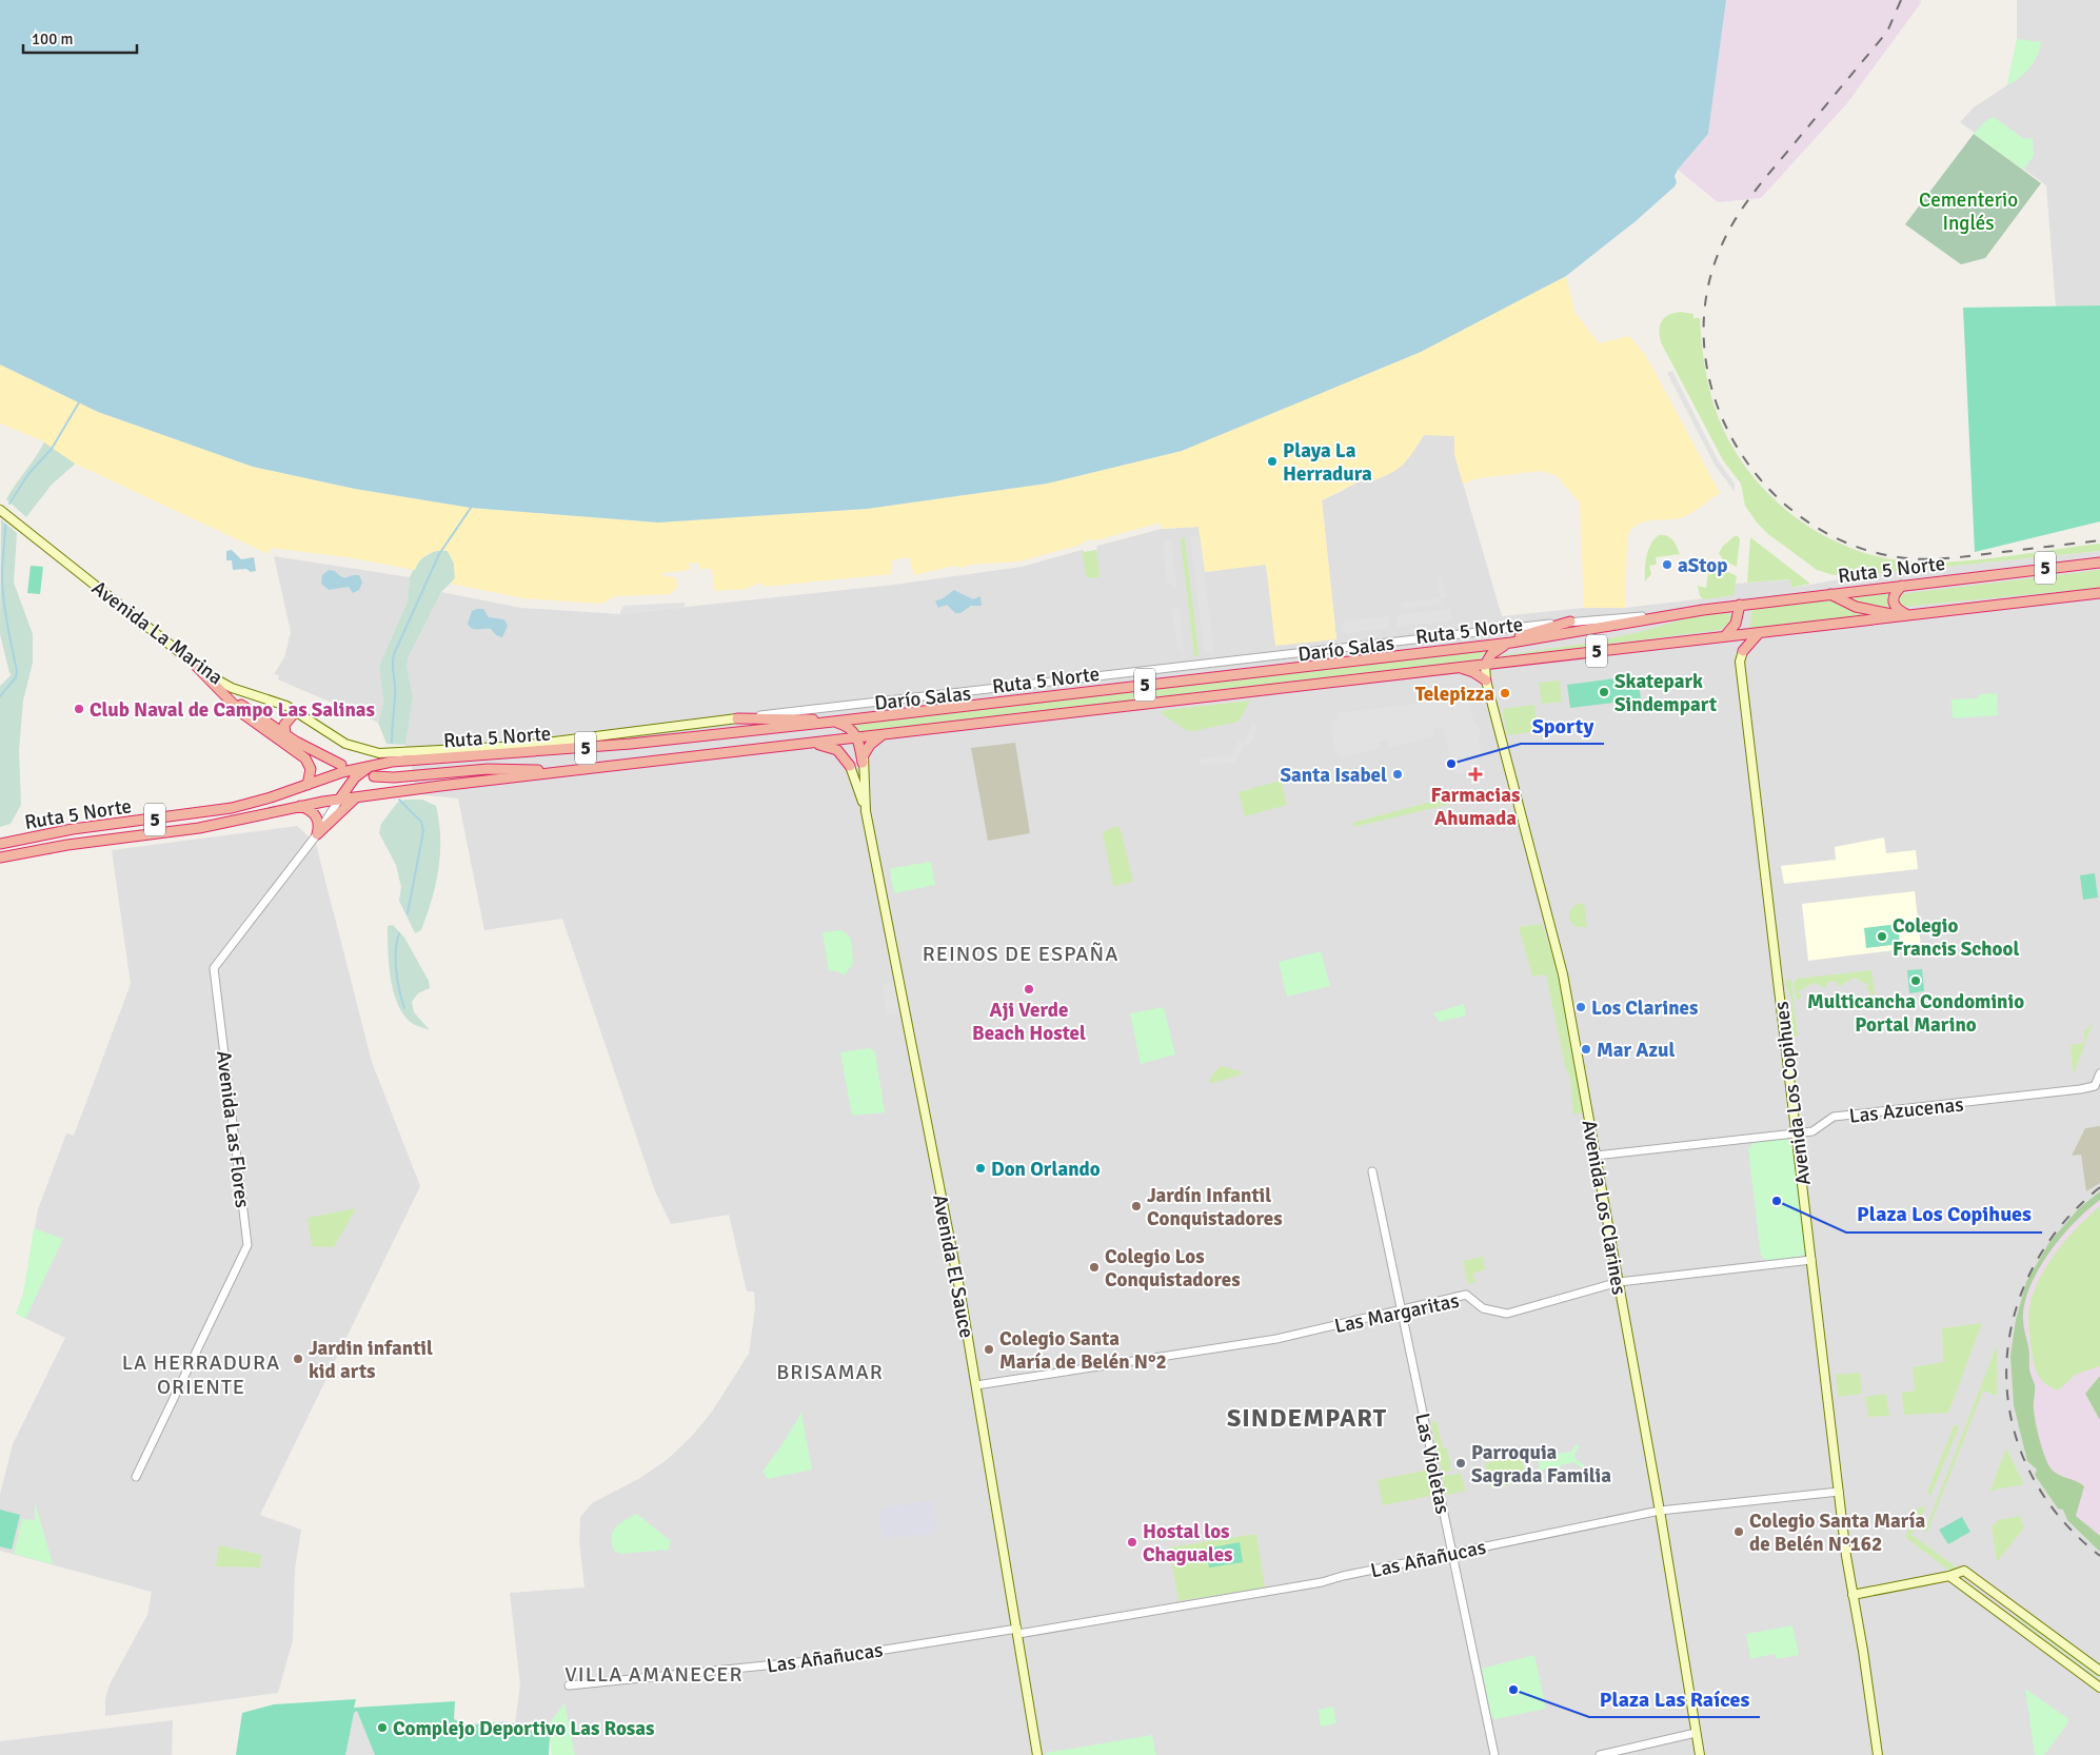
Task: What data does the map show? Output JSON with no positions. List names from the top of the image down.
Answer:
{
  "streets": {
    "highway": ["5", "Ruta 5 Norte"],
    "main road": [
      "Avenida La Marina",
      "Darío Salas",
      "Avenida Los Copihues",
      "Avenida Los Clarines",
      "Avenida El Sauce"
    ],
    "street": [
      "Las Azucenas",
      "Avenida Las Flores",
      "Las Margaritas",
      "Las Violetas",
      "Las Añañucas"
    ]
  },
  "crossings": [
    ["Ruta 5 Norte", "Darío Salas"],
    ["Ruta 5 Norte", "Avenida Las Flores"],
    ["Ruta 5 Norte", "Avenida Los Clarines"],
    ["Avenida La Marina", "Darío Salas"],
    ["Avenida Los Copihues", "Las Azucenas"],
    ["Avenida Los Copihues", "Las Margaritas"],
    ["Avenida Los Copihues", "Las Añañucas"],
    ["Las Azucenas", "Avenida Los Clarines"],
    ["Avenida Los Clarines", "Las Margaritas"],
    ["Avenida Los Clarines", "Las Añañucas"],
    ["Avenida El Sauce", "Las Margaritas"],
    ["Avenida El Sauce", "Las Añañucas"],
    ["Las Margaritas", "Las Violetas"],
    ["Las Violetas", "Las Añañucas"]
  ],
  "districts": [
    "REINOS DE ESPAÑA",
    "LA HERRADURA ORIENTE",
    "BRISAMAR",
    "SINDEMPART",
    "VILLA AMANECER"
  ],
  "parks": ["Cementerio Inglés"],
  "places": {
    "other": [
      "Playa La Herradura",
      "aStop",
      "Skatepark Sindempart",
      "Telepizza",
      "Club Naval de Campo Las Salinas",
      "Sporty",
      "Santa Isabel",
      "Colegio Francis School",
      "Multicancha Condominio Portal Marino",
      "Aji Verde Beach Hostel",
      "Los Clarines",
      "Mar Azul",
      "Don Orlando",
      "Plaza Los Copihues",
      "Jardín Infantil Conquistadores",
      "Colegio Los Conquistadores",
      "Colegio Santa María de Belén N°2",
      "Jardin infantil kid arts",
      "Parroquia Sagrada Familia",
      "Colegio Santa María de Belén N°162",
      "Hostal los Chaguales",
      "Plaza Las Raíces",
      "Complejo Deportivo Las Rosas"
    ],
    "health": ["Farmacias Ahumada"]
  },
  "scale_bar": "100 m"
}
